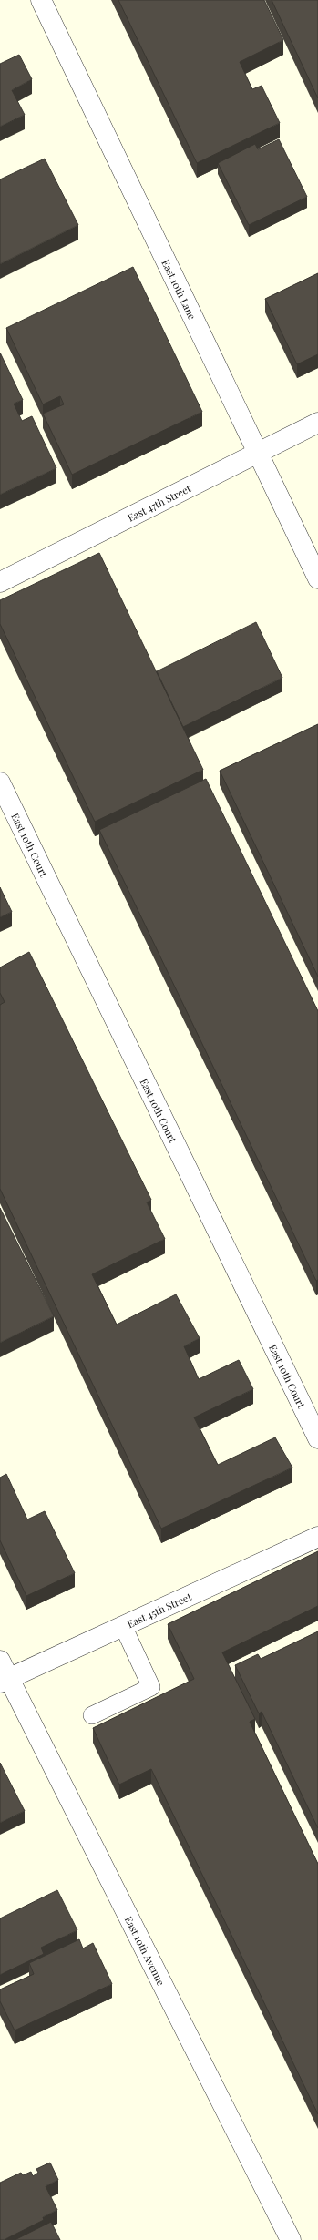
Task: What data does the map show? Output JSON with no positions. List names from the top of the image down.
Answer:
{
  "streets": {
    "street": [
      "East 10th Lane",
      "East 47th Street",
      "East 10th Court",
      "East 45th Street",
      "East 10th Avenue"
    ]
  },
  "crossings": [
    ["East 10th Lane", "East 47th Street"],
    ["East 45th Street", "East 10th Avenue"]
  ]
}
